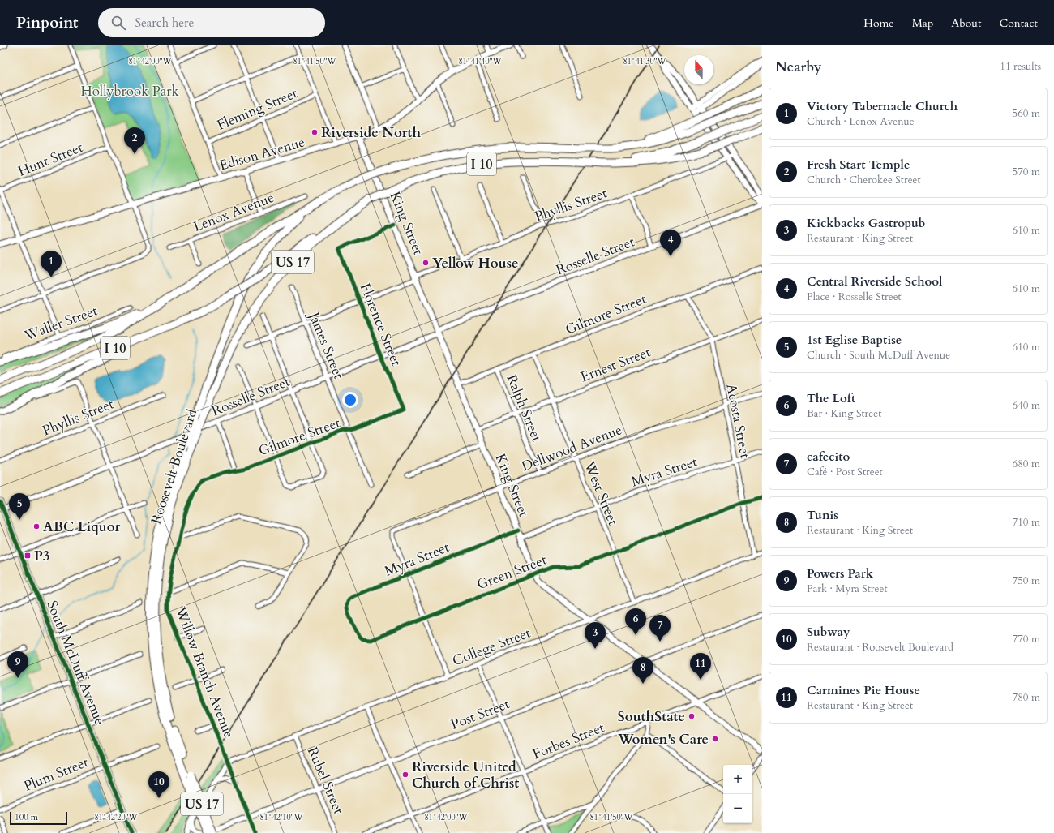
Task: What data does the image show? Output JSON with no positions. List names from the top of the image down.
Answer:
{
  "streets": {
    "highway": ["I 10", "US 17", "Roosevelt Boulevard"],
    "main road": ["Edison Avenue", "King Street", "South McDuff Avenue"],
    "street": [
      "Fleming Street",
      "Hunt Street",
      "Phyllis Street",
      "Lenox Avenue",
      "Rosselle Street",
      "Gilmore Street",
      "Waller Street",
      "Florence Street",
      "James Street",
      "Ernest Street",
      "Ralph Street",
      "Acosta Street",
      "Dellwood Avenue",
      "Myra Street",
      "West Street",
      "Green Street",
      "College Street",
      "Willow Branch Avenue",
      "Post Street",
      "Forbes Street",
      "Plum Street",
      "Rubel Street"
    ]
  },
  "crossings": [
    ["Edison Avenue", "King Street"],
    ["I 10", "Roosevelt Boulevard"],
    ["Phyllis Street", "King Street"],
    ["Phyllis Street", "Florence Street"],
    ["Phyllis Street", "James Street"],
    ["King Street", "Rosselle Street"],
    ["King Street", "Gilmore Street"],
    ["King Street", "Florence Street"],
    ["King Street", "Ernest Street"],
    ["King Street", "Dellwood Avenue"],
    ["King Street", "Myra Street"],
    ["King Street", "Green Street"],
    ["King Street", "College Street"],
    ["King Street", "Post Street"],
    ["King Street", "Forbes Street"],
    ["Rosselle Street", "Florence Street"],
    ["Rosselle Street", "James Street"],
    ["Rosselle Street", "South McDuff Avenue"],
    ["Gilmore Street", "Florence Street"],
    ["Gilmore Street", "James Street"],
    ["Gilmore Street", "Ralph Street"],
    ["Gilmore Street", "Acosta Street"],
    ["Gilmore Street", "West Street"],
    ["Gilmore Street", "Willow Branch Avenue"],
    ["Ernest Street", "Ralph Street"],
    ["Ernest Street", "Acosta Street"],
    ["Ernest Street", "West Street"],
    ["Ralph Street", "Dellwood Avenue"],
    ["Acosta Street", "Dellwood Avenue"],
    ["Acosta Street", "Myra Street"],
    ["Acosta Street", "Green Street"],
    ["Acosta Street", "College Street"],
    ["Dellwood Avenue", "Myra Street"],
    ["Dellwood Avenue", "West Street"],
    ["Roosevelt Boulevard", "Post Street"],
    ["Myra Street", "West Street"],
    ["Myra Street", "Green Street"],
    ["West Street", "Green Street"],
    ["West Street", "College Street"],
    ["College Street", "Willow Branch Avenue"],
    ["College Street", "Rubel Street"],
    ["South McDuff Avenue", "Plum Street"],
    ["Willow Branch Avenue", "Post Street"],
    ["Post Street", "Rubel Street"]
  ],
  "parks": ["Hollybrook Park"],
  "places": {
    "other": [
      "Riverside North",
      "Yellow House",
      "ABC Liquor",
      "SouthState",
      "Women's Care",
      "Riverside United Church of Christ"
    ],
    "transit": ["P3"]
  },
  "scale_bar": "100 m",
  "north": "top",
  "page": {
    "header": "Pinpoint",
    "search": "Search here",
    "nav": [
      "Home",
      "Map",
      "About",
      "Contact"
    ],
    "heading": ["Nearby", "11 results"],
    "list": [
      {
        "mark": "1",
        "name": "Victory Tabernacle Church",
        "note": "Church · Lenox Avenue",
        "value": "560 m"
      },
      {
        "mark": "2",
        "name": "Fresh Start Temple",
        "note": "Church · Cherokee Street",
        "value": "570 m"
      },
      {
        "mark": "3",
        "name": "Kickbacks Gastropub",
        "note": "Restaurant · King Street",
        "value": "610 m"
      },
      {
        "mark": "4",
        "name": "Central Riverside School",
        "note": "Place · Rosselle Street",
        "value": "610 m"
      },
      {
        "mark": "5",
        "name": "1st Eglise Baptise",
        "note": "Church · South McDuff Avenue",
        "value": "610 m"
      },
      {
        "mark": "6",
        "name": "The Loft",
        "note": "Bar · King Street",
        "value": "640 m"
      },
      {
        "mark": "7",
        "name": "cafecito",
        "note": "Café · Post Street",
        "value": "680 m"
      },
      {
        "mark": "8",
        "name": "Tunis",
        "note": "Restaurant · King Street",
        "value": "710 m"
      },
      {
        "mark": "9",
        "name": "Powers Park",
        "note": "Park · Myra Street",
        "value": "750 m"
      },
      {
        "mark": "10",
        "name": "Subway",
        "note": "Restaurant · Roosevelt Boulevard",
        "value": "770 m"
      },
      {
        "mark": "11",
        "name": "Carmines Pie House",
        "note": "Restaurant · King Street",
        "value": "780 m"
      }
    ],
    "pins": [
      "2",
      "4",
      "1",
      "5",
      "6",
      "7",
      "3",
      "9",
      "11",
      "8",
      "10"
    ],
    "map_buttons": ["+", "−"],
    "scale": "100 m"
  },
  "coordinates": [
    "81°41'30\"W",
    "81°42'00\"W",
    "81°41'50\"W",
    "81°41'40\"W",
    "81°42'20\"W",
    "81°42'10\"W"
  ]
}
